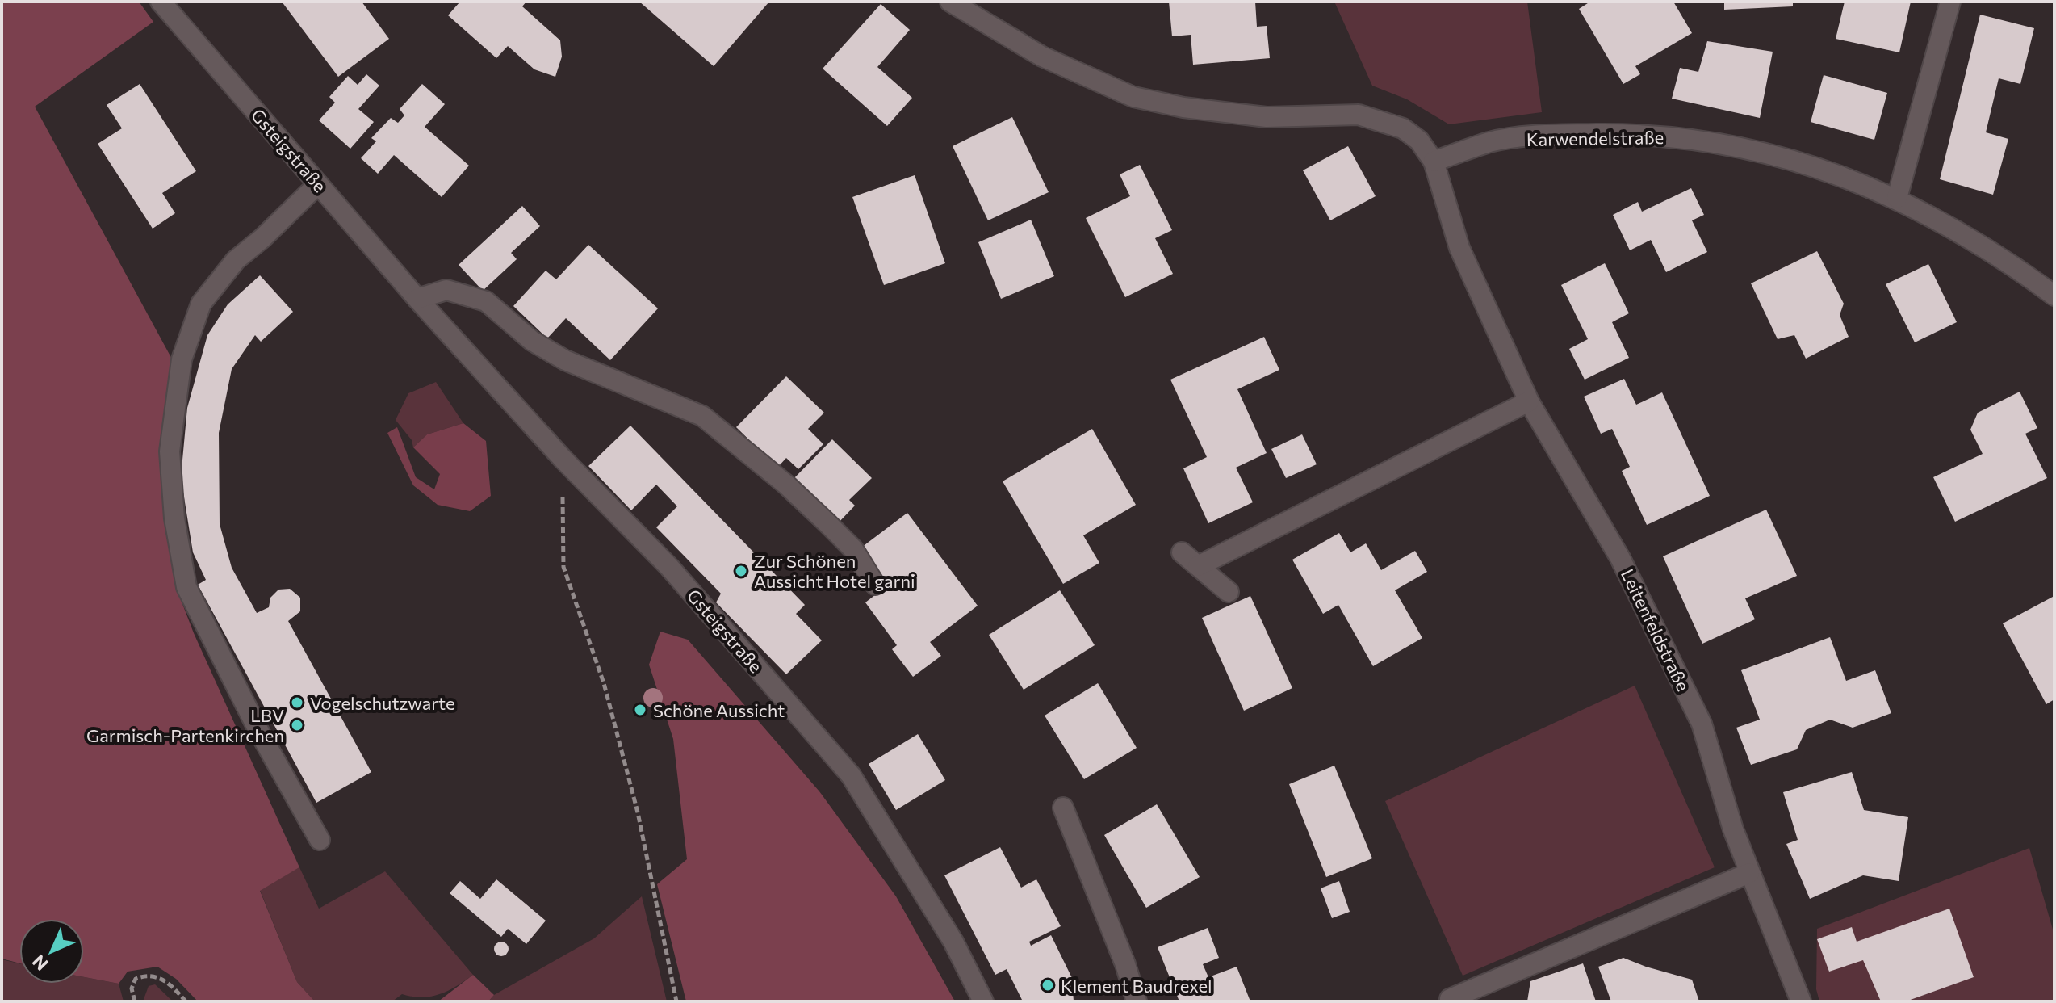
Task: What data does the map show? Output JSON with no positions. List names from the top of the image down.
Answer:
{
  "streets": {
    "street": ["Karwendelstraße", "Gsteigstraße", "Leitenfeldstraße"]
  },
  "crossings": [
    ["Karwendelstraße", "Leitenfeldstraße"]
  ],
  "places": [
    "Zur Schönen Aussicht Hotel garni",
    "Vogelschutzwarte",
    "Schöne Aussicht",
    "LBV Garmisch-Partenkirchen",
    "Klement Baudrexel"
  ],
  "north": "bottom left"
}
